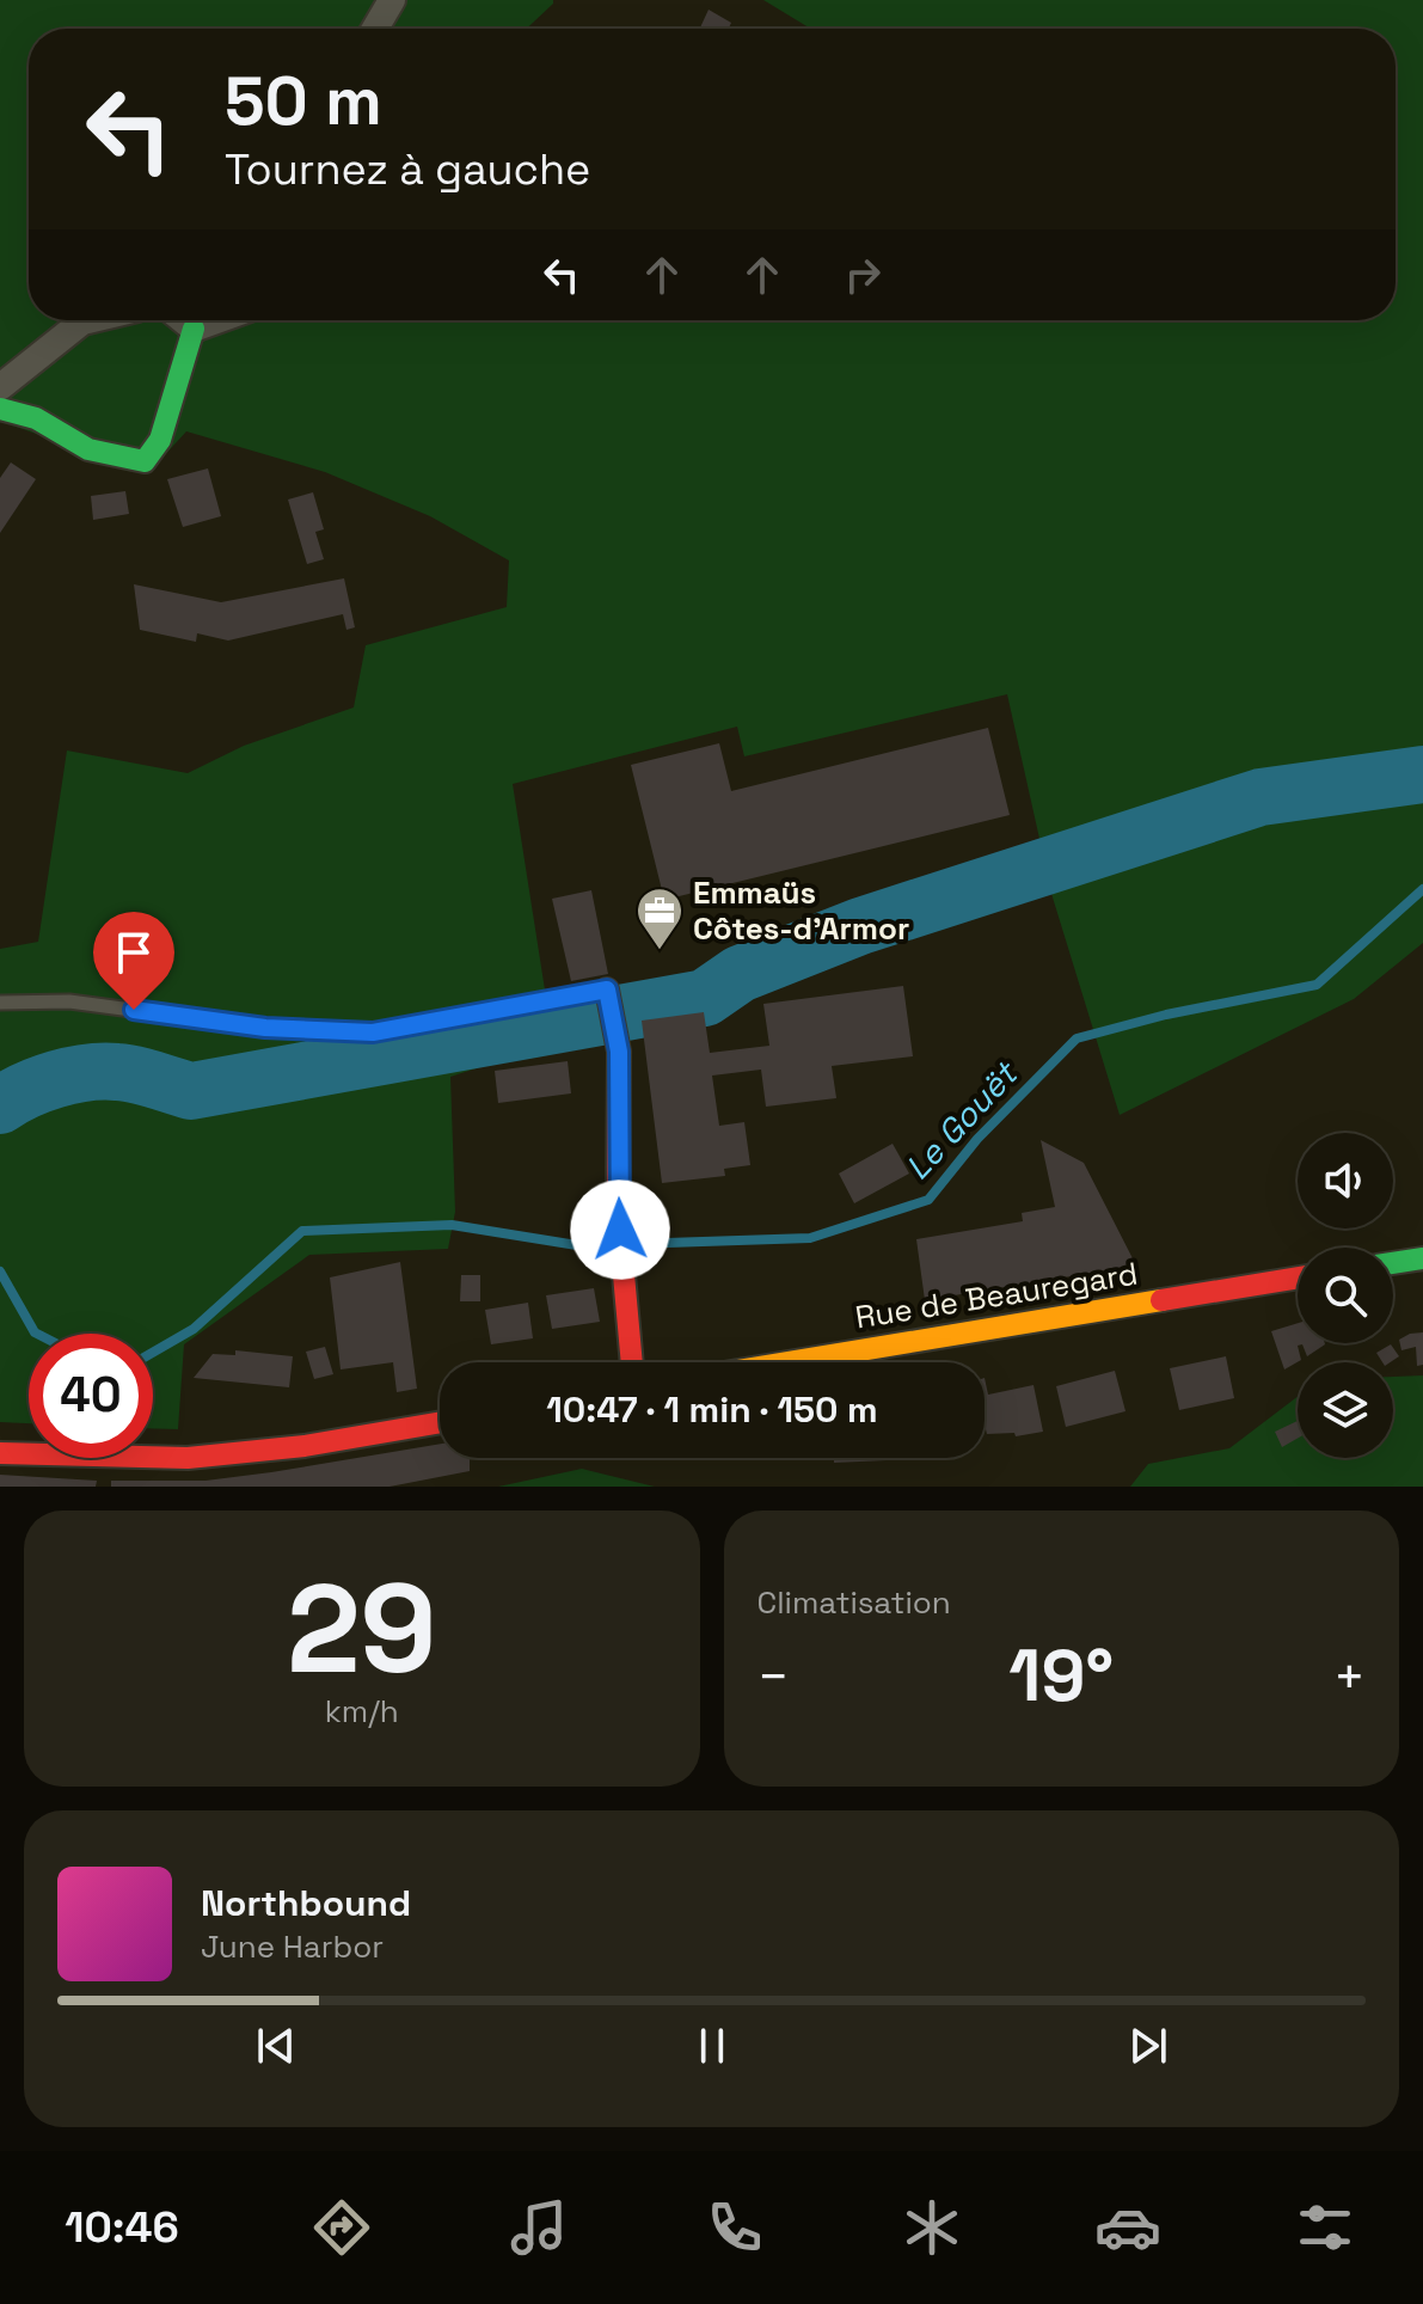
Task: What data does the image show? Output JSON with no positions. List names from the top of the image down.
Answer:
{
  "streets": {
    "main road": ["Rue de Beauregard"]
  },
  "water": ["Le Gouët"],
  "places": {
    "office": ["Emmaüs Côtes-d'Armor"]
  },
  "page": {
    "turn": ["50 m", "Tournez à gauche"],
    "limit": "40",
    "trip": "10:47 · 1 min · 150 m",
    "tile": [
      ["29", "km/h"],
      "Climatisation"
    ],
    "heat": ["−", "19°", "+"],
    "song": ["Northbound", "June Harbor"],
    "tabs": "10:46"
  }
}
